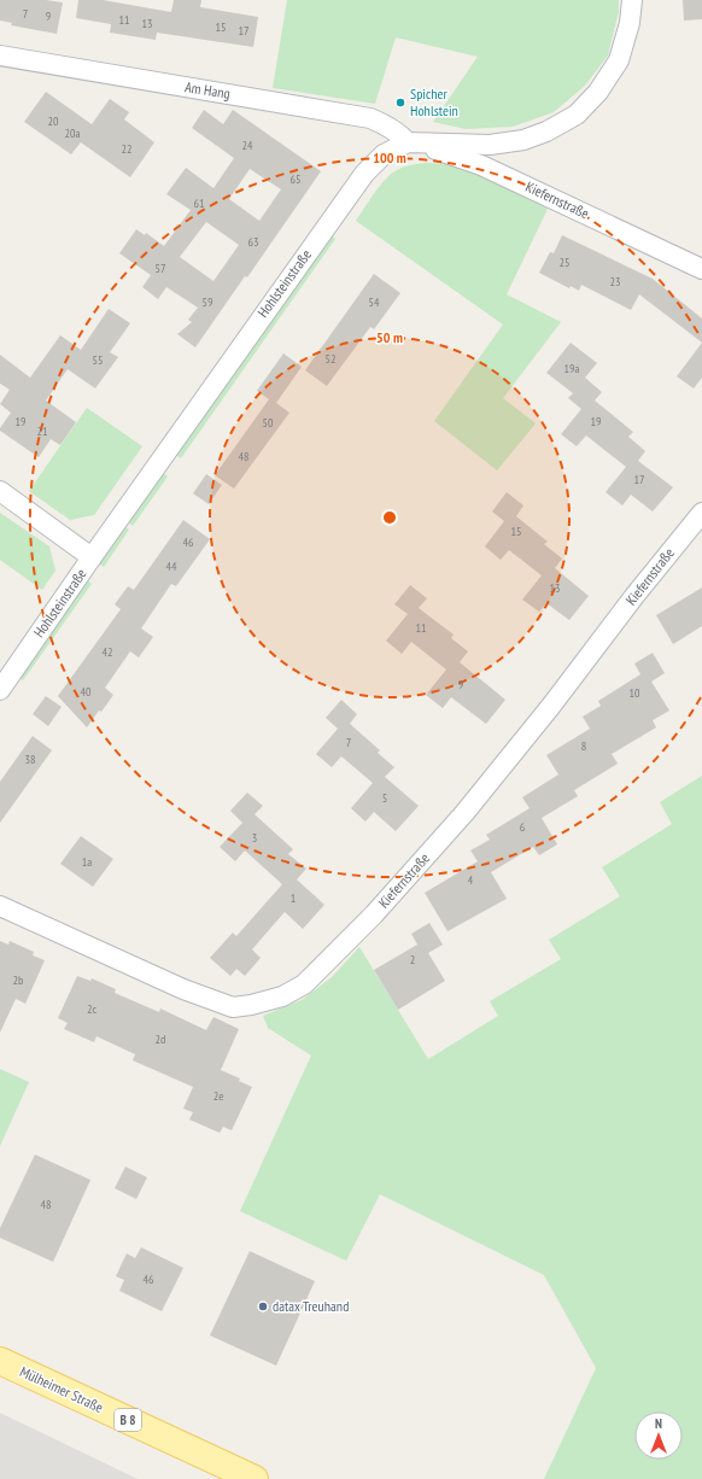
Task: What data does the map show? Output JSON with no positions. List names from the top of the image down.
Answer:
{
  "streets": {
    "main road": ["Mülheimer Straße", "B 8"],
    "street": ["Am Hang", "Kiefernstraße", "Hohlsteinstraße"]
  },
  "crossings": [
    ["Am Hang", "Kiefernstraße"],
    ["Am Hang", "Hohlsteinstraße"],
    ["Kiefernstraße", "Hohlsteinstraße"]
  ],
  "places": ["Spicher Hohlstein", "datax Treuhand"],
  "house_numbers": [
    "7",
    "9",
    "11",
    "13",
    "15",
    "17",
    "20",
    "20a",
    "24",
    "22",
    "65",
    "61",
    "63",
    "25",
    "57",
    "23",
    "59",
    "54",
    "52",
    "55",
    "19a",
    "19",
    "19",
    "50",
    "21",
    "48",
    "17",
    "15",
    "46",
    "44",
    "13",
    "11",
    "42",
    "9",
    "40",
    "10",
    "7",
    "8",
    "38",
    "5",
    "6",
    "3",
    "1a",
    "4",
    "1",
    "2",
    "2b",
    "2c",
    "2d",
    "2e",
    "48",
    "46"
  ],
  "north": "top",
  "rings": ["100 m", "50 m"]
}
